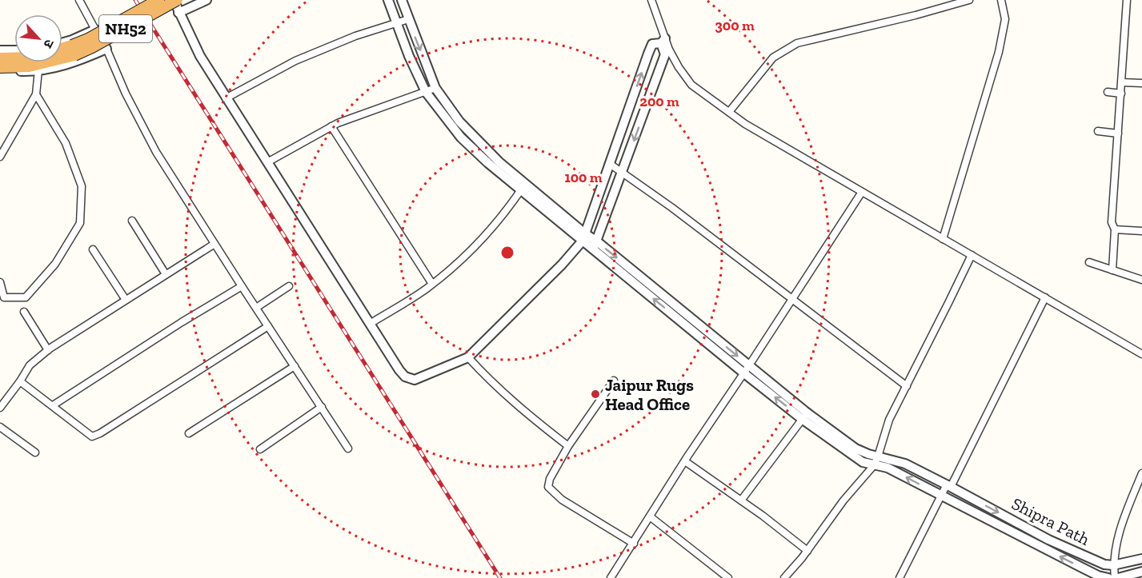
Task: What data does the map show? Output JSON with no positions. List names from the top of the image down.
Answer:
{
  "streets": {
    "highway": ["NH52"],
    "street": ["Shipra Path"]
  },
  "places": ["Jaipur Rugs Head Office"],
  "north": "bottom right",
  "rings": ["300 m", "200 m", "100 m"]
}
